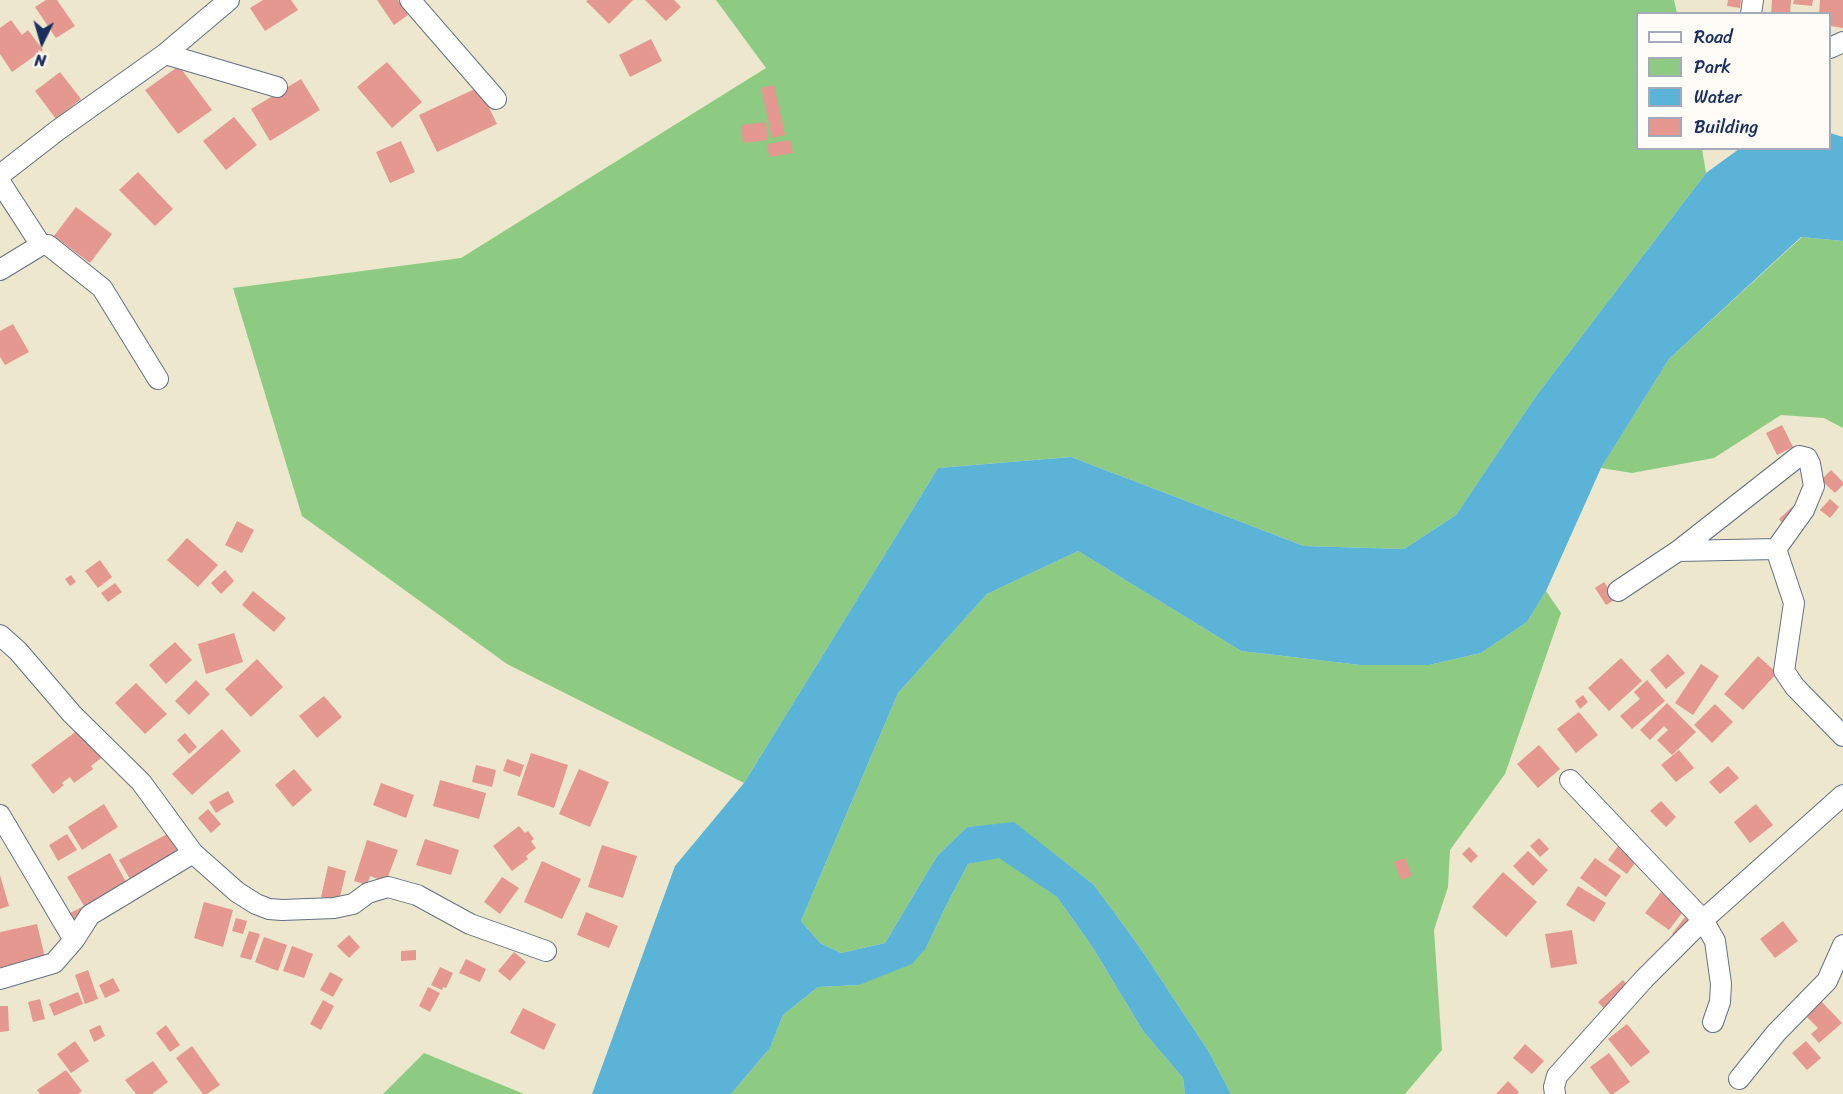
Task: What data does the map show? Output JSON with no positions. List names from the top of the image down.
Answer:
{
  "legend": [
    "Road",
    "Park",
    "Water",
    "Building"
  ],
  "north": "bottom"
}
